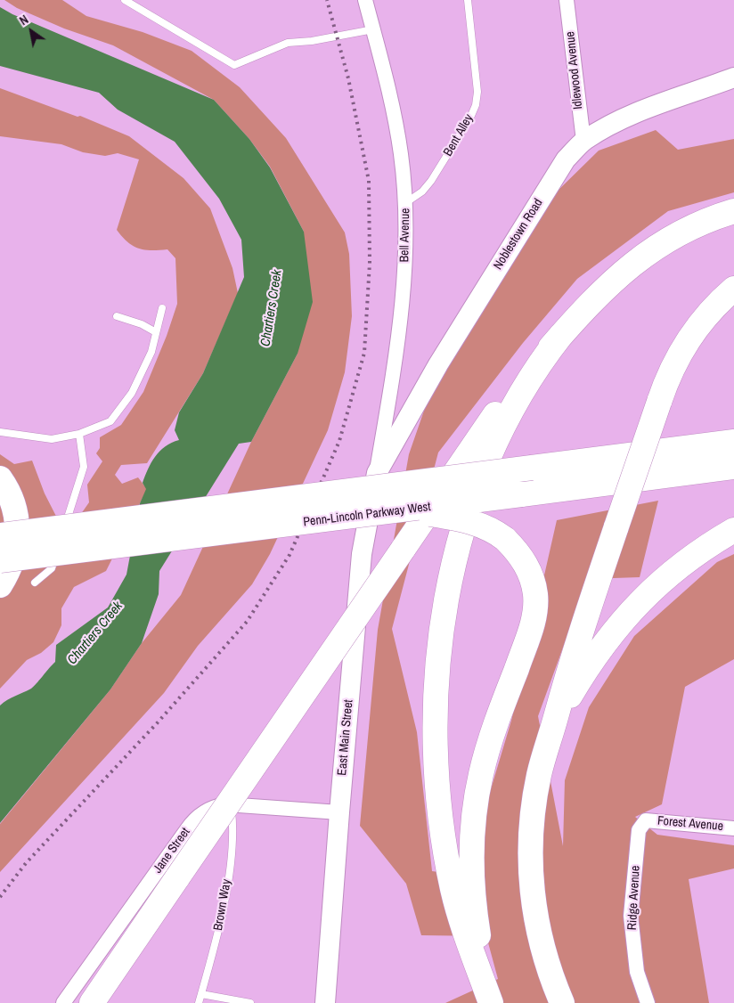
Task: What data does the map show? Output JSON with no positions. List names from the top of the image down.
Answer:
{
  "streets": {
    "highway": ["Penn-Lincoln Parkway West"],
    "main road": ["Noblestown Road", "East Main Street"],
    "street": [
      "Idlewood Avenue",
      "Bell Avenue",
      "Forest Avenue",
      "Jane Street",
      "Ridge Avenue"
    ],
    "lane": ["Bent Alley", "Brown Way"]
  },
  "crossings": [
    ["Idlewood Avenue", "Noblestown Road"],
    ["Bent Alley", "Bell Avenue"],
    ["Noblestown Road", "Bell Avenue"],
    ["Noblestown Road", "East Main Street"],
    ["Bell Avenue", "East Main Street"],
    ["East Main Street", "Jane Street"],
    ["Forest Avenue", "Ridge Avenue"],
    ["Jane Street", "Brown Way"]
  ],
  "water": ["Chartiers Creek"],
  "north": "top left"
}
